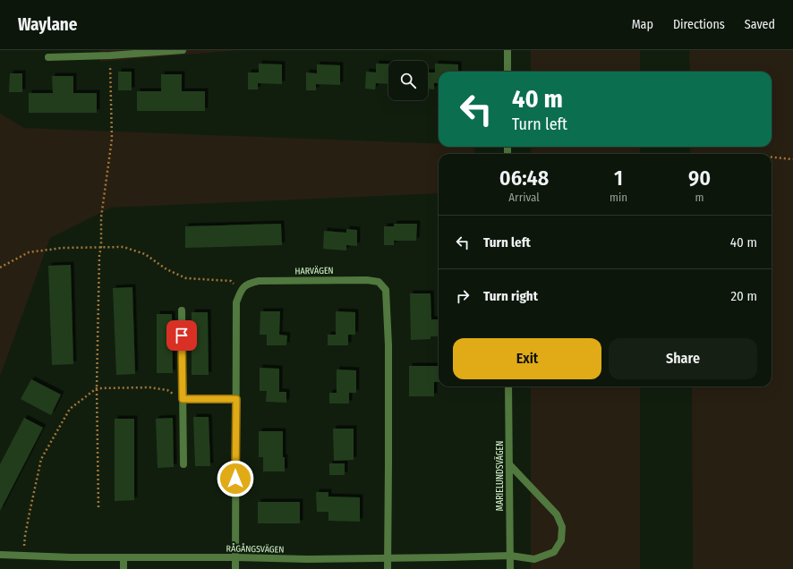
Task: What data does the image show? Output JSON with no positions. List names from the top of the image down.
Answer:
{
  "streets": {
    "street": ["HARVÄGEN", "MARIELUNDSVÄGEN", "RÅGÅNGSVÄGEN"]
  },
  "crossings": [
    ["HARVÄGEN", "RÅGÅNGSVÄGEN"],
    ["MARIELUNDSVÄGEN", "RÅGÅNGSVÄGEN"]
  ],
  "page": {
    "header": "Waylane",
    "nav": ["Map", "Directions", "Saved"],
    "turn": ["40 m", "Turn left"],
    "eta": [
      "06:48",
      "Arrival",
      "1",
      "min",
      "90",
      "m"
    ],
    "list": [
      {
        "name": "Turn left",
        "value": "40 m"
      },
      {
        "name": "Turn right",
        "value": "20 m"
      }
    ],
    "buttons": ["Exit", "Share"]
  }
}
